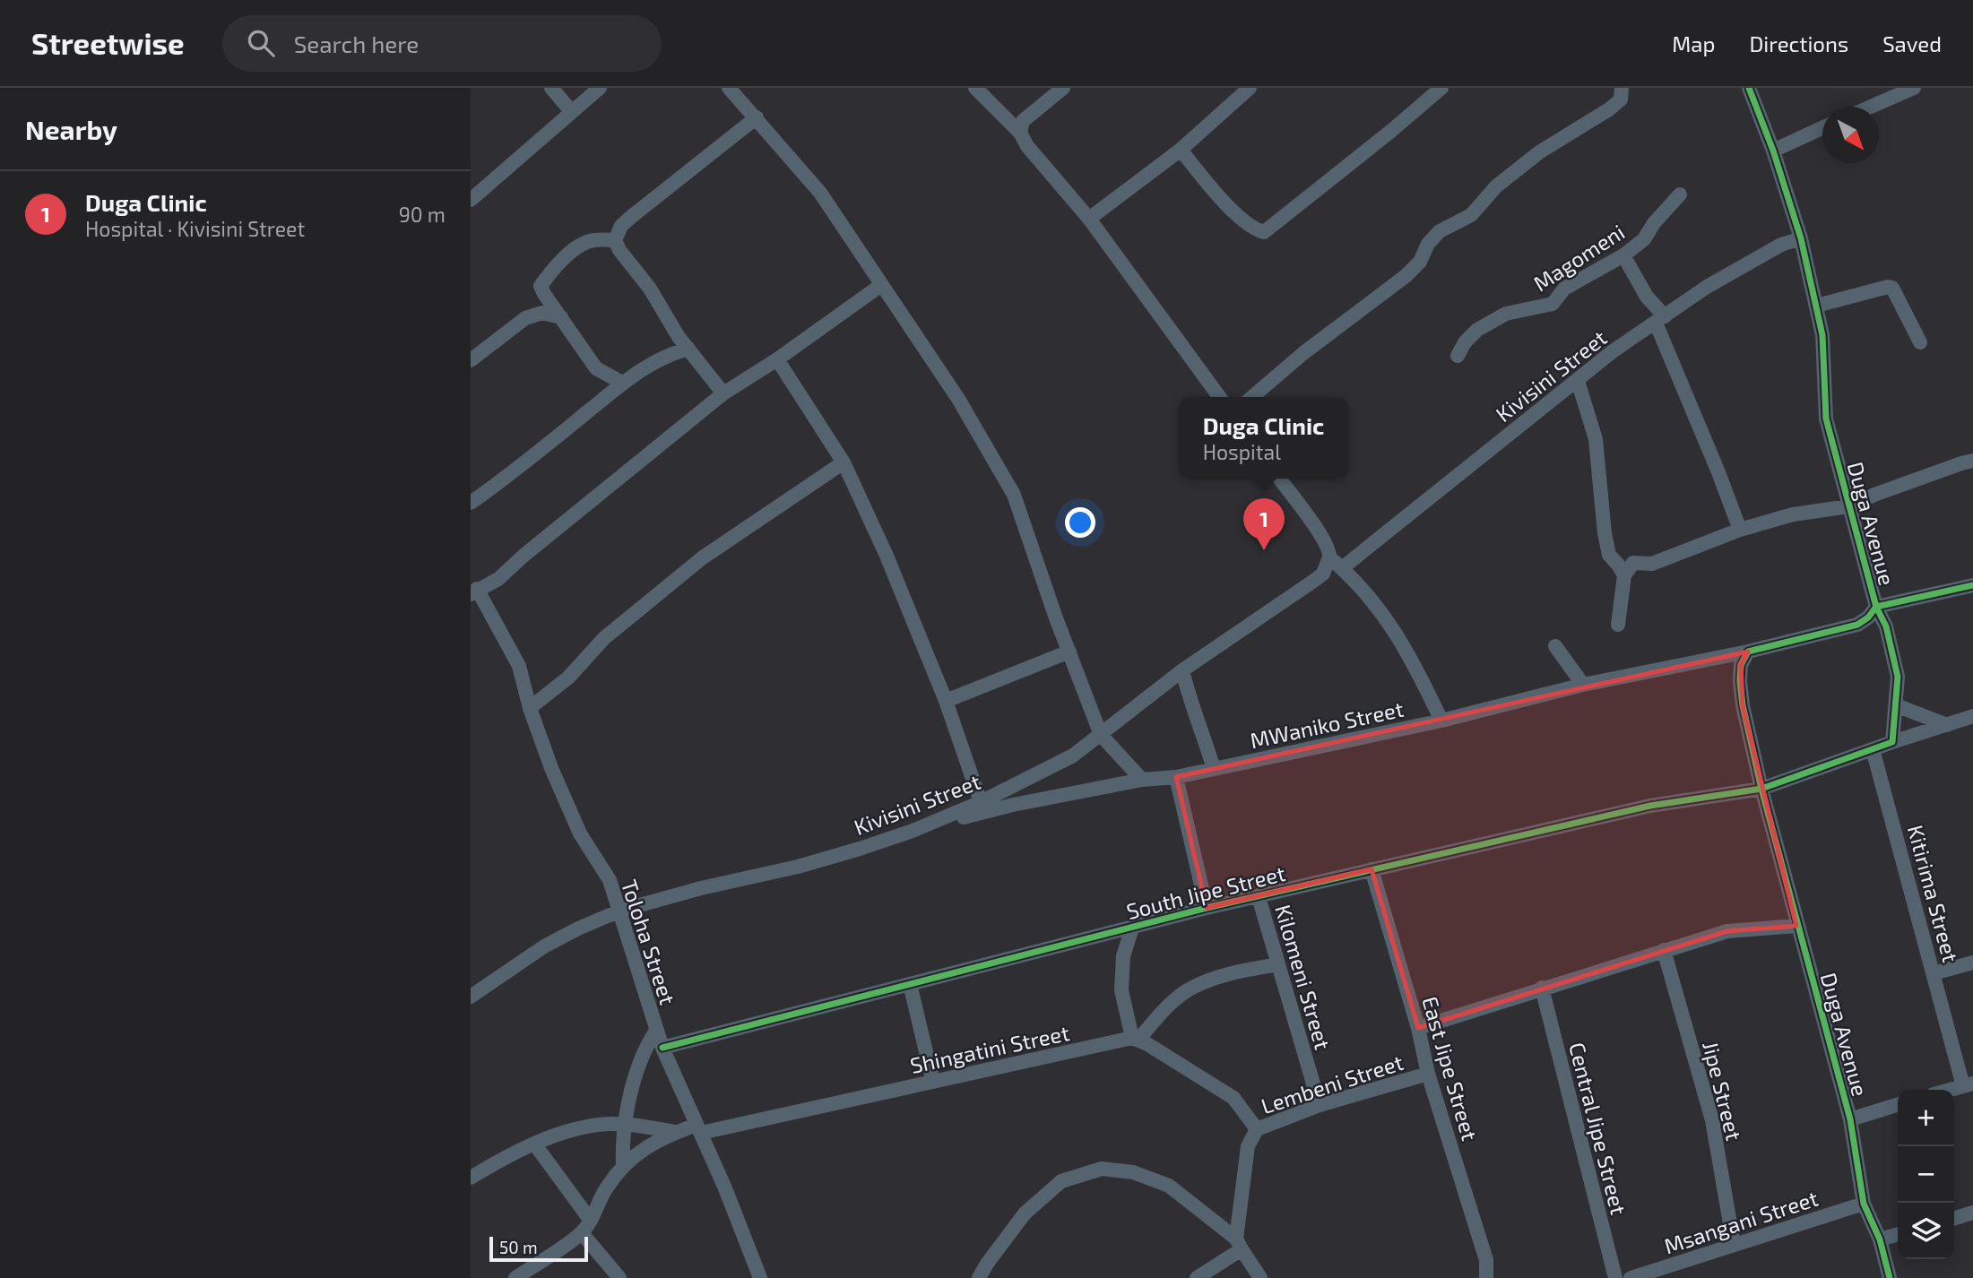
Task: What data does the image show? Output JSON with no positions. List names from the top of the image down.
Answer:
{
  "streets": {
    "street": [
      "Magomeni",
      "Kivisini Street",
      "Duga Avenue",
      "MWaniko Street",
      "South Jipe Street",
      "Kitirima Street",
      "Toloha Street",
      "Kilomeni Street",
      "Shingatini Street",
      "East Jipe Street",
      "Lembeni Street",
      "Jipe Street",
      "Central Jipe Street",
      "Msangani Street"
    ]
  },
  "crossings": [
    ["Kivisini Street", "Duga Avenue"],
    ["Kivisini Street", "MWaniko Street"],
    ["Kivisini Street", "Toloha Street"],
    ["Duga Avenue", "MWaniko Street"],
    ["Duga Avenue", "South Jipe Street"],
    ["Duga Avenue", "Msangani Street"],
    ["South Jipe Street", "Kitirima Street"],
    ["South Jipe Street", "Toloha Street"],
    ["South Jipe Street", "Kilomeni Street"],
    ["South Jipe Street", "East Jipe Street"],
    ["Toloha Street", "Shingatini Street"],
    ["Kilomeni Street", "Lembeni Street"],
    ["East Jipe Street", "Lembeni Street"],
    ["Jipe Street", "Msangani Street"]
  ],
  "scale_bar": "50 m",
  "north": "bottom right",
  "page": {
    "header": "Streetwise",
    "search": "Search here",
    "nav": ["Map", "Directions", "Saved"],
    "heading": "Nearby",
    "list": [
      {
        "mark": "1",
        "name": "Duga Clinic",
        "note": "Hospital · Kivisini Street",
        "value": "90 m"
      }
    ],
    "popup": ["Duga Clinic", "Hospital"],
    "pins": "1",
    "map_buttons": ["+", "−"],
    "scale": "50 m"
  }
}
